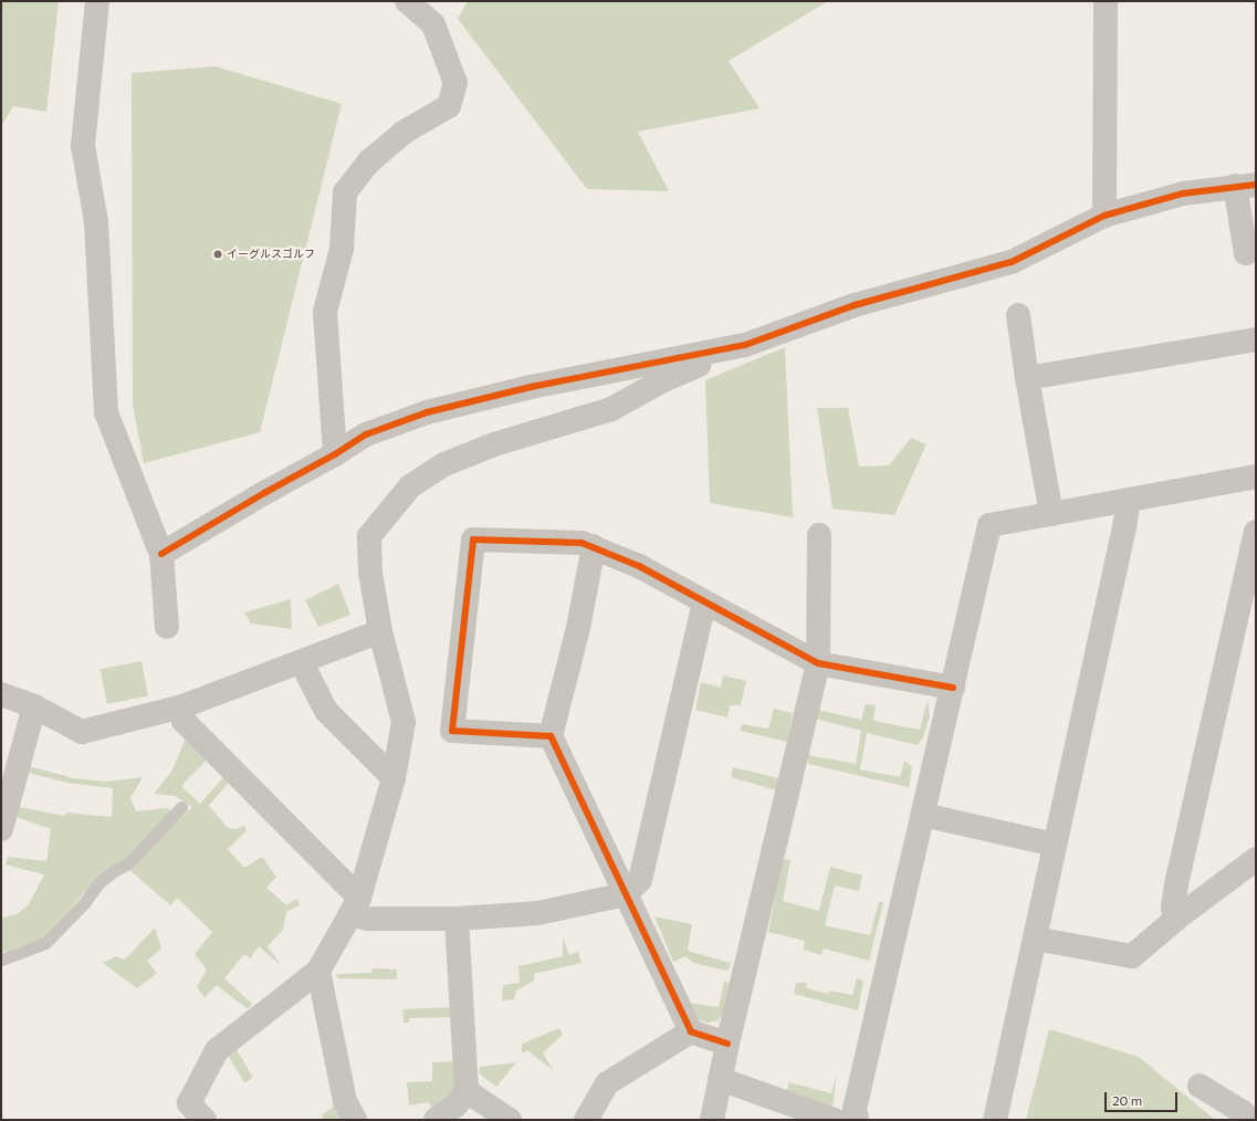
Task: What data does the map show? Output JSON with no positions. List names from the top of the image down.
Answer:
{
  "places": ["イーグルスゴルフ"],
  "scale_bar": "20 m"
}
